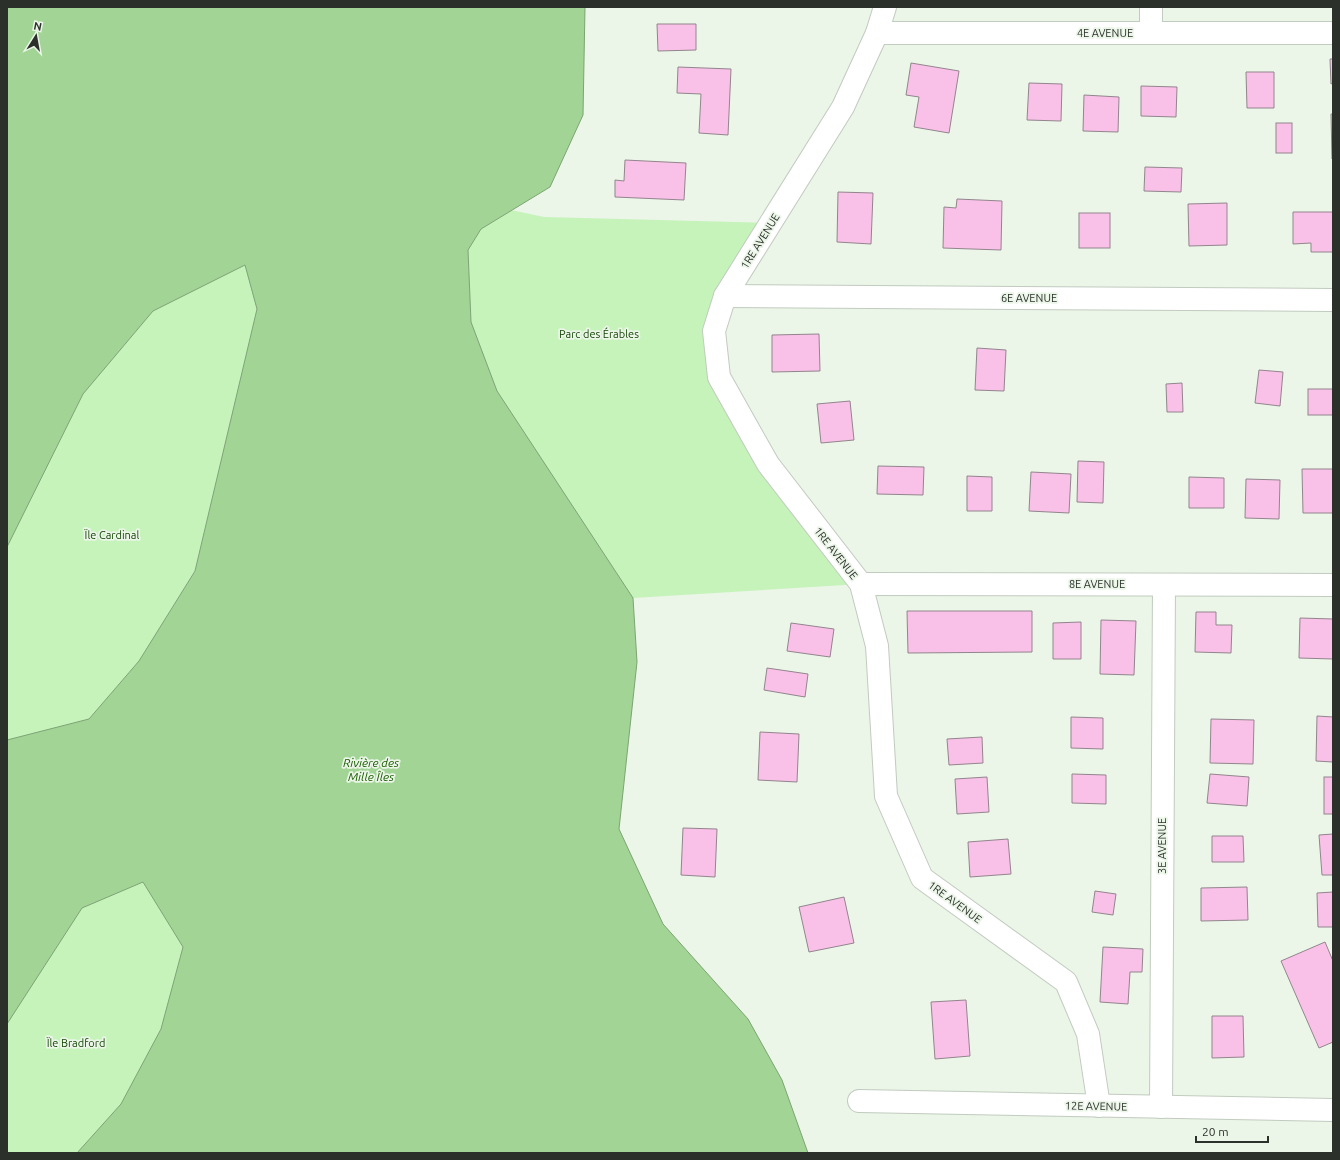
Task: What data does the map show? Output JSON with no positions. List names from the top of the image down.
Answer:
{
  "streets": {
    "street": [
      "4E AVENUE",
      "1RE AVENUE",
      "6E AVENUE",
      "8E AVENUE",
      "3E AVENUE",
      "12E AVENUE"
    ]
  },
  "crossings": [
    ["4E AVENUE", "1RE AVENUE"],
    ["1RE AVENUE", "6E AVENUE"],
    ["1RE AVENUE", "8E AVENUE"],
    ["1RE AVENUE", "12E AVENUE"],
    ["8E AVENUE", "3E AVENUE"],
    ["3E AVENUE", "12E AVENUE"]
  ],
  "water": ["Rivière des Mille Îles"],
  "parks": ["Parc des Érables", "Ïle Cardinal", "Ïle Bradford"],
  "scale_bar": "20 m",
  "north": "top"
}
